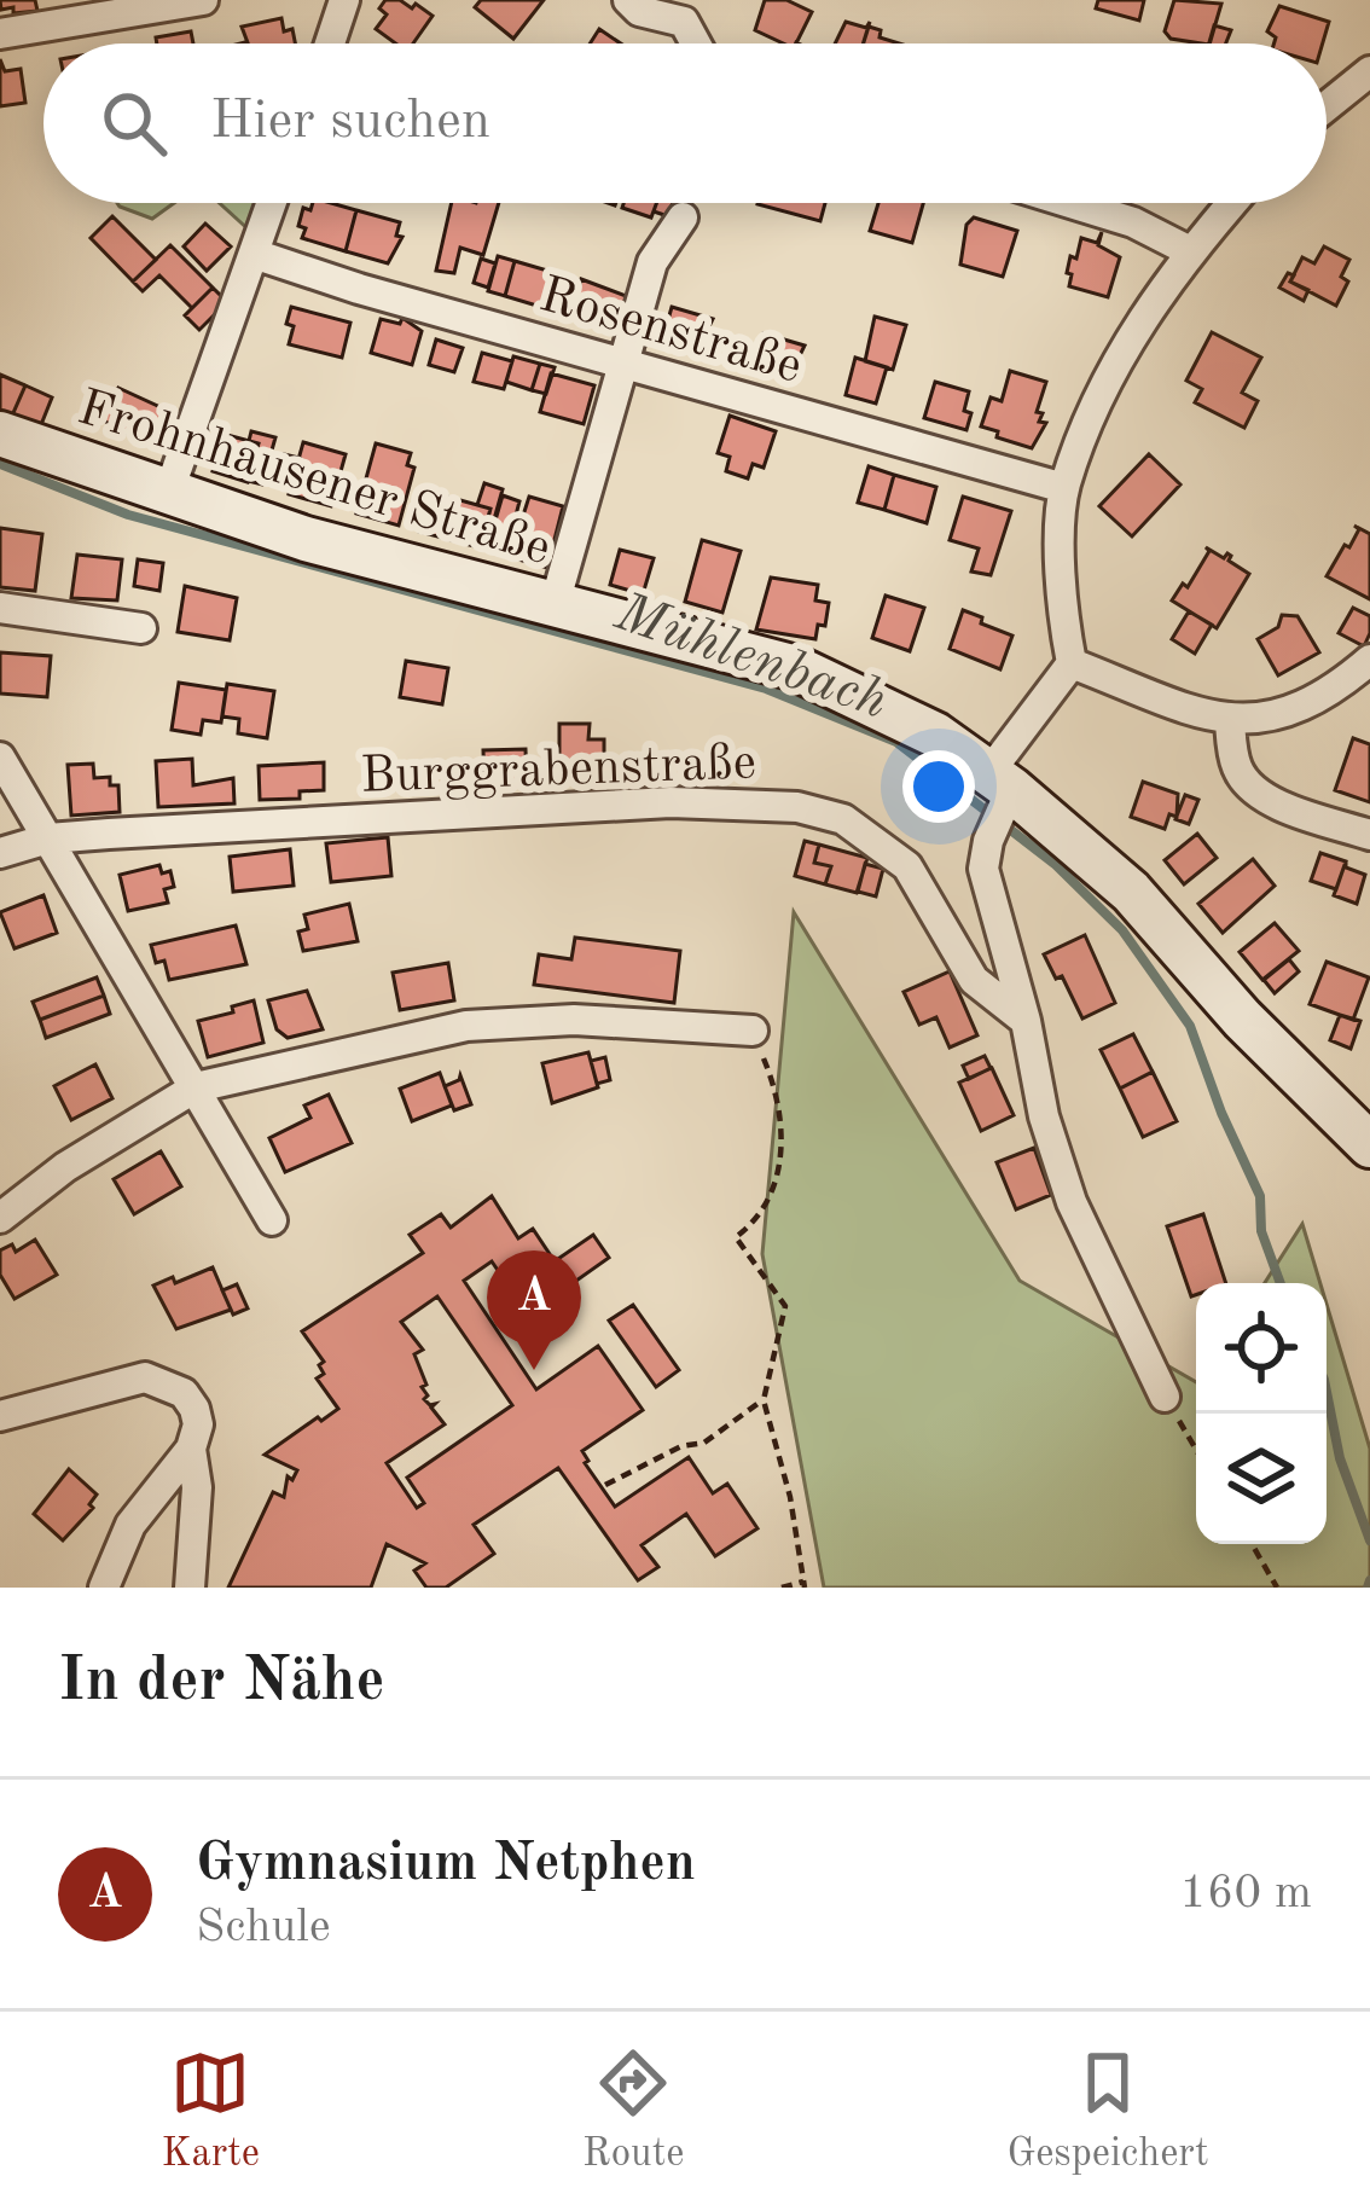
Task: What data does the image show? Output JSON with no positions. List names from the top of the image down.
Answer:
{
  "streets": {
    "main road": ["Frohnhausener Straße"],
    "street": ["Rosenstraße", "Burggrabenstraße"]
  },
  "water": ["Mühlenbach"],
  "page": {
    "search": "Hier suchen",
    "pins": "A",
    "heading": "In der Nähe",
    "list": [
      {
        "mark": "A",
        "name": "Gymnasium Netphen",
        "note": "Schule",
        "value": "160 m"
      }
    ],
    "nav": ["Karte", "Route", "Gespeichert"]
  }
}
